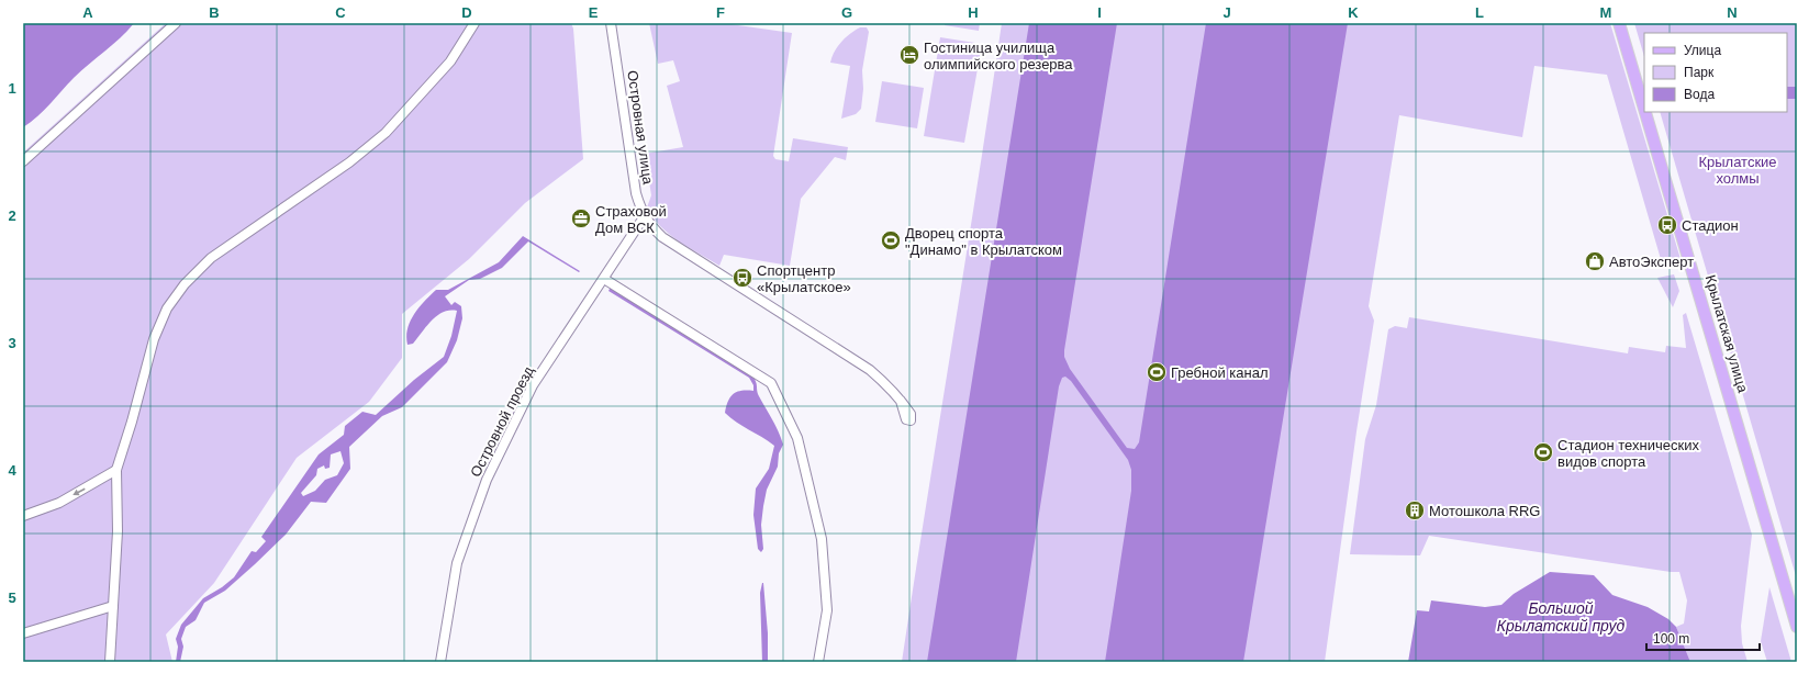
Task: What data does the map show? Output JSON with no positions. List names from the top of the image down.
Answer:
{
  "streets": {
    "main road": ["Крылатская улица"],
    "street": ["Островная улица", "Островной проезд"]
  },
  "crossings": [
    ["Островная улица", "Островной проезд"]
  ],
  "water": ["Большой Крылатский пруд"],
  "parks": ["Крылатские холмы"],
  "places": {
    "hotel": ["Гостиница училища олимпийского резерва"],
    "office": ["Страховой Дом ВСК"],
    "bus stop": ["Стадион", "Спортцентр «Крылатское»"],
    "sports": ["Дворец спорта \"Динамо\" в Крылатском", "Гребной канал", "Стадион технических видов спорта"],
    "shop": ["АвтоЭксперт"],
    "building": ["Мотошкола RRG"]
  },
  "legend": ["Улица", "Парк", "Вода"],
  "scale_bar": "100 m",
  "grid": {
    "columns": [
      "A",
      "B",
      "C",
      "D",
      "E",
      "F",
      "G",
      "H",
      "I",
      "J",
      "K",
      "L",
      "M",
      "N"
    ],
    "rows": [
      "1",
      "2",
      "3",
      "4",
      "5"
    ]
  }
}
